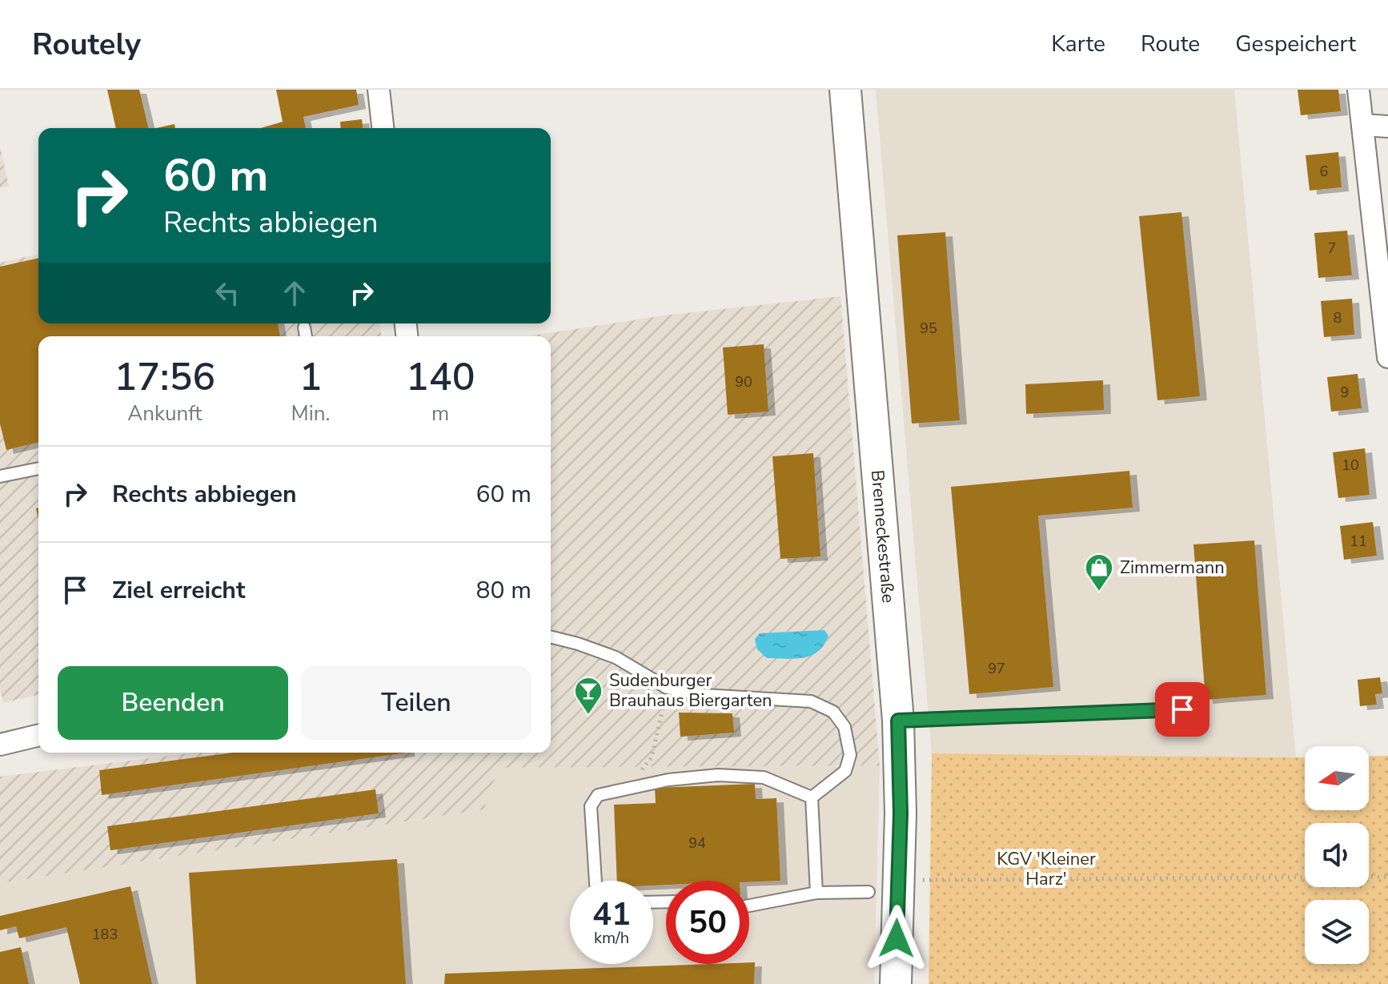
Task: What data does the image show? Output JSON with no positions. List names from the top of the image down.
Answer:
{
  "streets": {
    "main road": ["Brenneckestraße"]
  },
  "parks": ["KGV 'Kleiner Harz'"],
  "places": {
    "shop": ["Zimmermann"],
    "bar": ["Sudenburger Brauhaus Biergarten"]
  },
  "house_numbers": [
    "6",
    "7",
    "8",
    "95",
    "90",
    "9",
    "10",
    "11",
    "97",
    "94",
    "183"
  ],
  "north": "left",
  "page": {
    "header": "Routely",
    "nav": ["Karte", "Route", "Gespeichert"],
    "turn": ["60 m", "Rechts abbiegen"],
    "eta": [
      "17:56",
      "Ankunft",
      "1",
      "Min.",
      "140",
      "m"
    ],
    "list": [
      {
        "name": "Rechts abbiegen",
        "value": "60 m"
      },
      {
        "name": "Ziel erreicht",
        "value": "80 m"
      }
    ],
    "buttons": ["Beenden", "Teilen"],
    "speed": "41 km/h",
    "limit": "50"
  }
}
